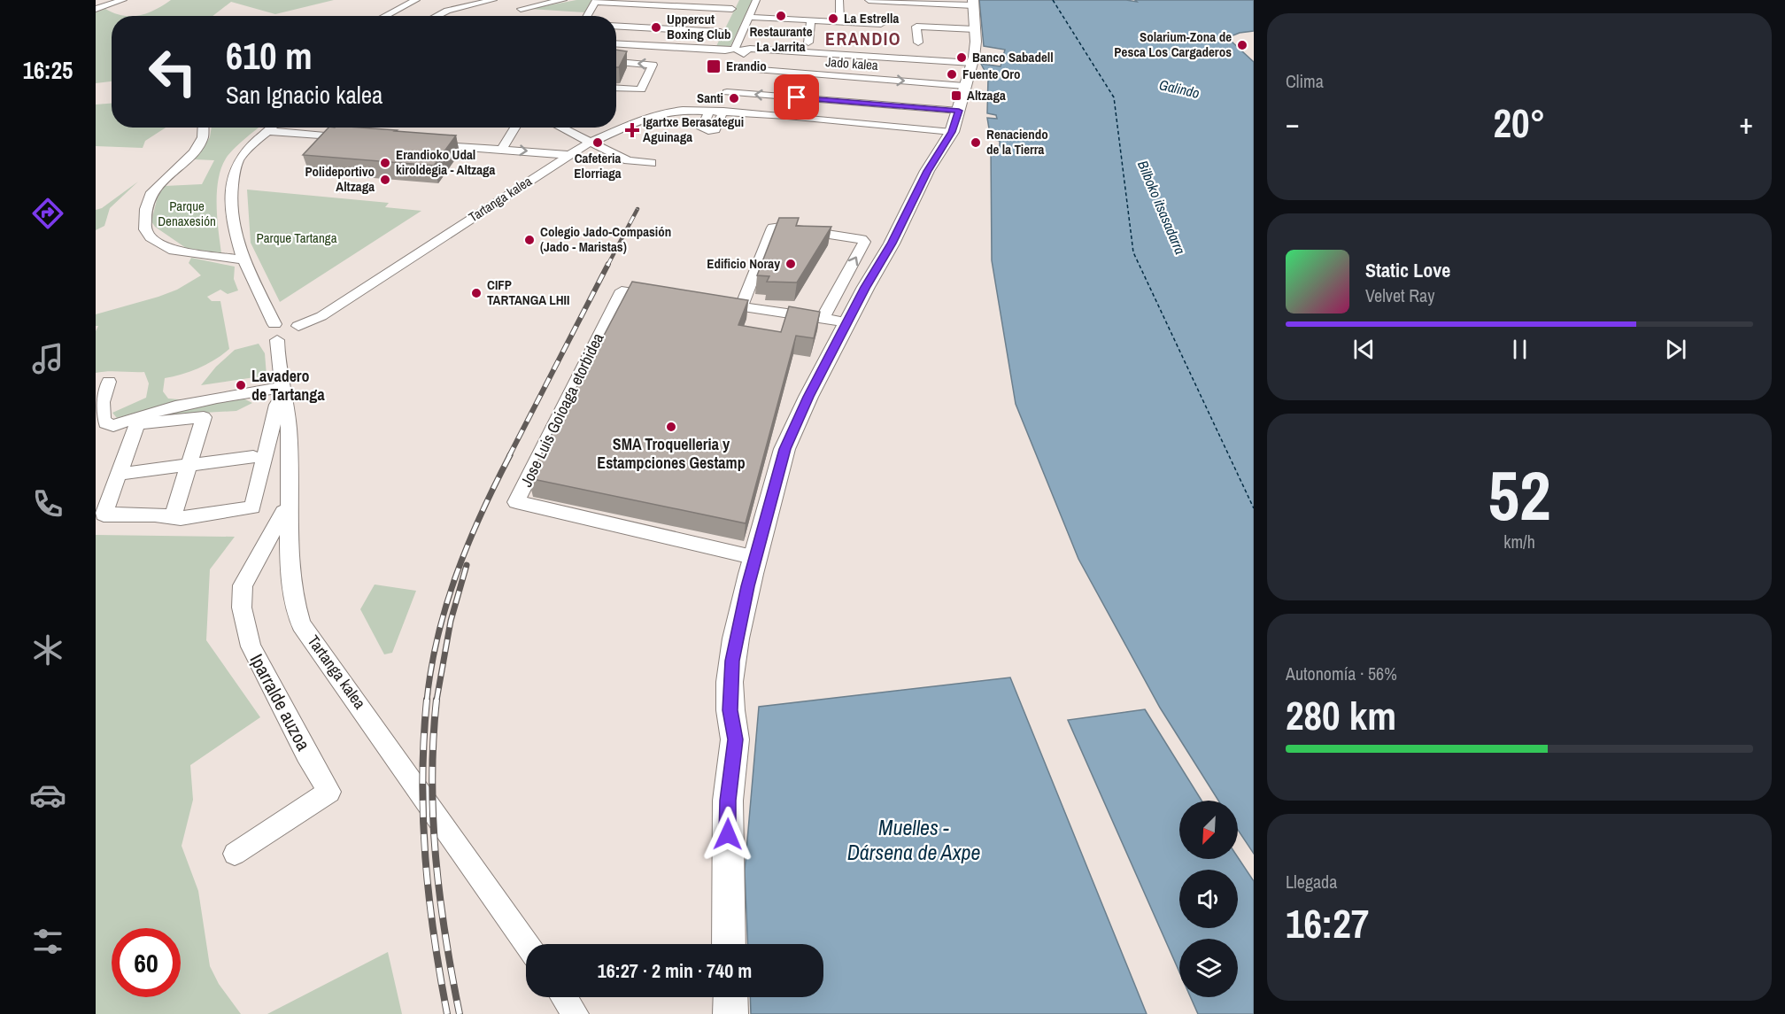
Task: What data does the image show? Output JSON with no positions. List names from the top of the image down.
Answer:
{
  "streets": {
    "street": [
      "Jado kalea",
      "Tartanga kalea",
      "Jose Luis Goioaga etorbidea",
      "Iparralde auzoa"
    ]
  },
  "crossings": [
    ["Tartanga kalea", "Iparralde auzoa"]
  ],
  "districts": ["ERANDIO"],
  "water": ["Galindo", "Bilboko itsasadarra", "Muelles - Dársena de Axpe"],
  "parks": ["Parque Denaxesión", "Parque Tartanga"],
  "places": {
    "other": [
      "Restaurante La Jarrita",
      "La Estrella",
      "Uppercut Boxing Club",
      "Solarium-Zona de Pesca Los Cargaderos",
      "Banco Sabadell",
      "Fuente Oro",
      "Santi",
      "Cafeteria Elorriaga",
      "Renaciendo de la Tierra",
      "Erandioko Udal kiroldegia - Altzaga",
      "Polideportivo Altzaga",
      "Colegio Jado-Compasión (Jado - Maristas)",
      "Edificio Noray",
      "CIFP TARTANGA LHII",
      "Lavadero de Tartanga",
      "SMA Troquelleria y Estampciones Gestamp"
    ],
    "transit": ["Erandio", "Altzaga"],
    "health": ["Igartxe Berasategui Aguinaga"]
  },
  "north": "bottom left",
  "page": {
    "tabs": "16:25",
    "tile": [
      "Clima",
      ["52", "km/h"],
      ["Autonomía · 56%", "280 km"],
      ["Llegada", "16:27"]
    ],
    "turn": ["610 m", "San Ignacio kalea"],
    "heat": ["−", "20°", "+"],
    "song": ["Static Love", "Velvet Ray"],
    "limit": "60",
    "trip": "16:27 · 2 min · 740 m"
  }
}
